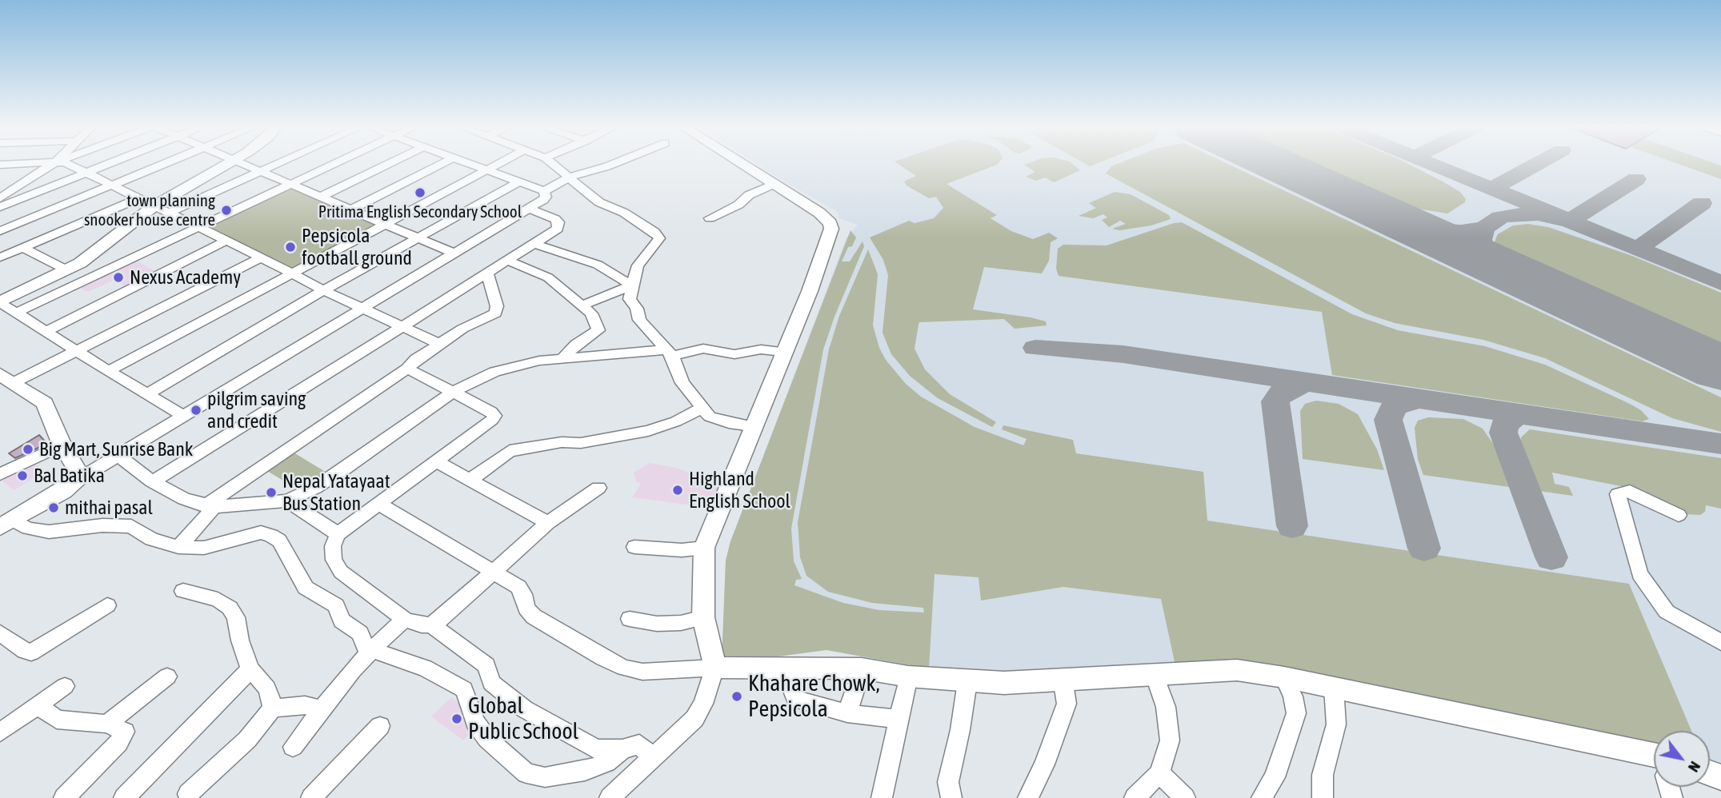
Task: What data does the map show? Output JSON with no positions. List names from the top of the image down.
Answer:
{
  "places": [
    "Pritima English Secondary School",
    "town planning snooker house centre",
    "Pepsicola football ground",
    "Nexus Academy",
    "pilgrim saving and credit",
    "Big Mart, Sunrise Bank",
    "Bal Batika",
    "Highland English School",
    "Nepal Yatayaat Bus Station",
    "mithai pasal",
    "Khahare Chowk, Pepsicola",
    "Global Public School"
  ],
  "north": "bottom right"
}
